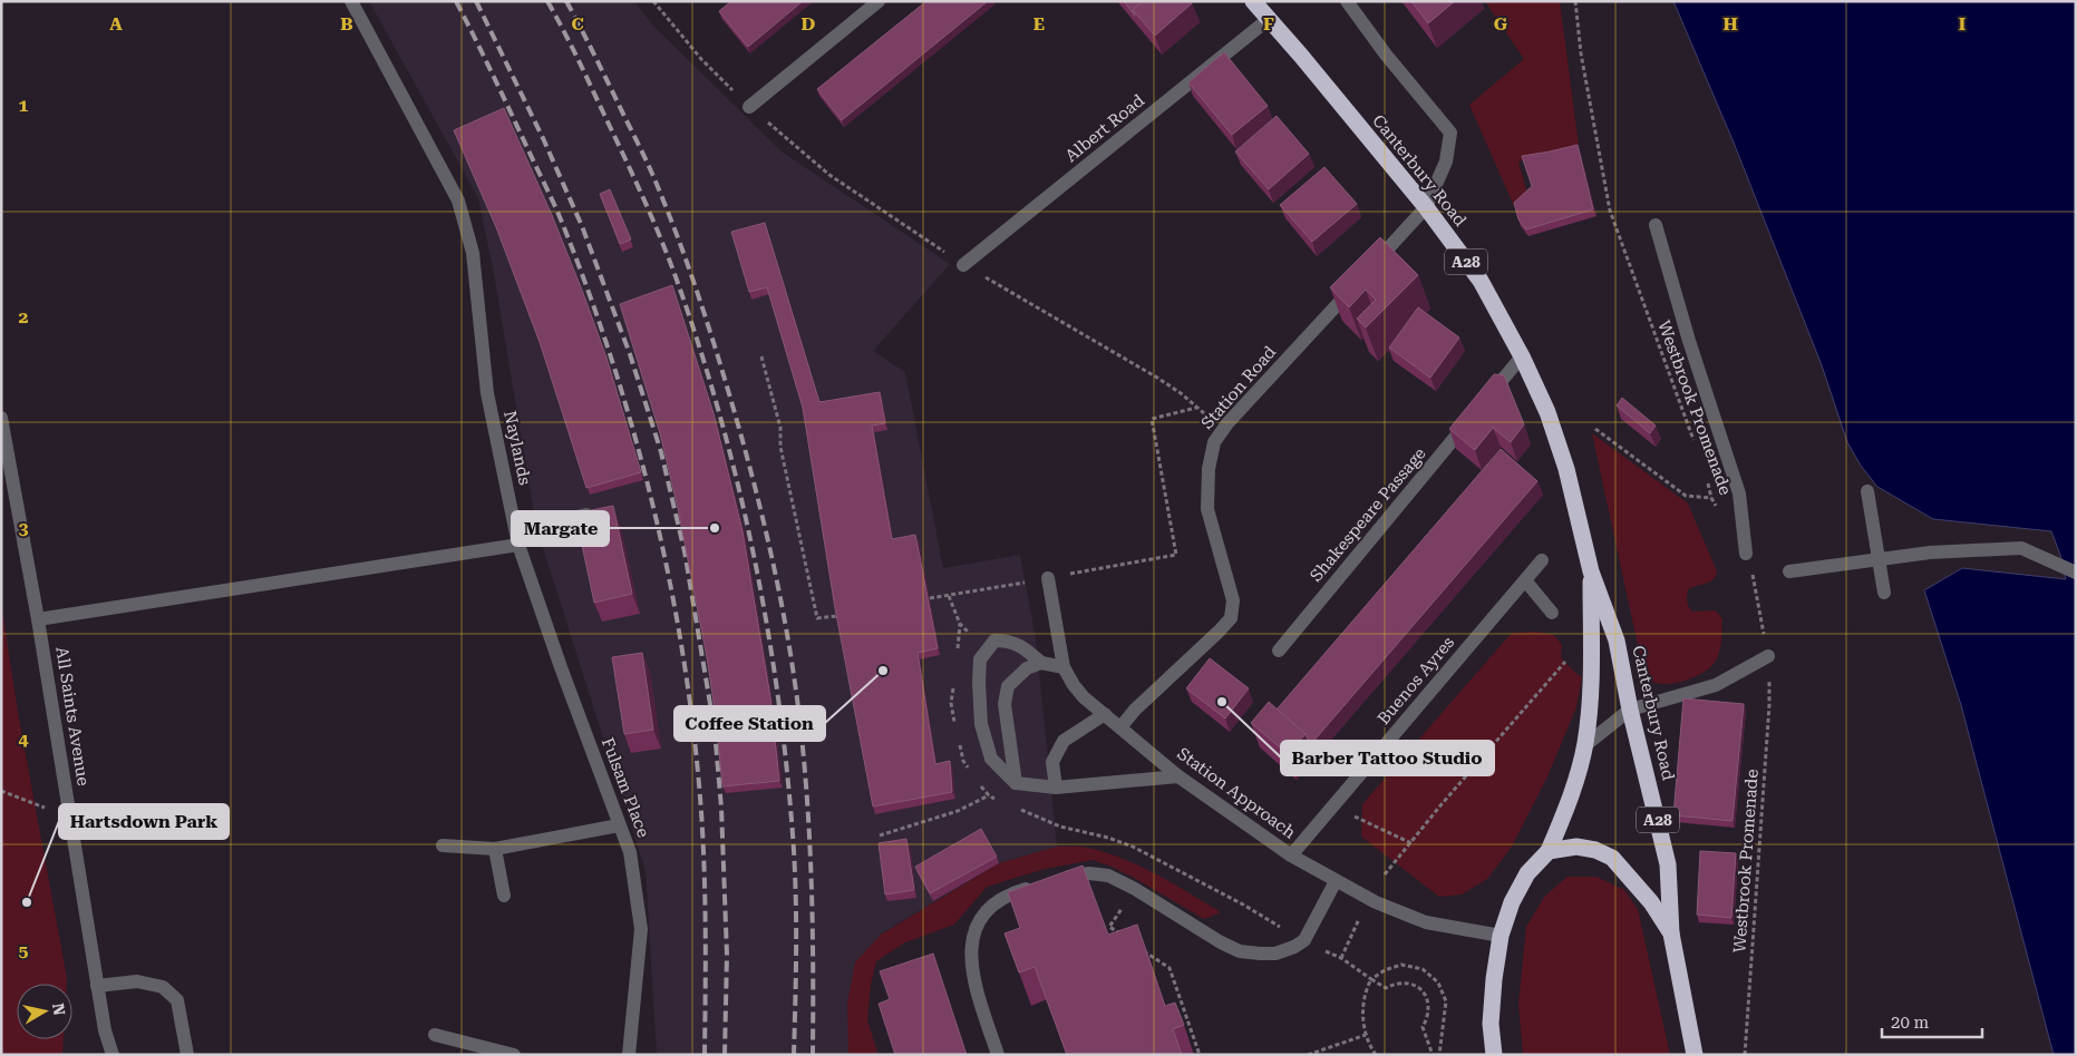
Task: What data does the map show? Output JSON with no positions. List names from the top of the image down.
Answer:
{
  "streets": {
    "highway": ["Canterbury Road", "A28"],
    "street": [
      "Albert Road",
      "Station Road",
      "Naylands",
      "Shakespeare Passage",
      "Buenos Ayres",
      "All Saints Avenue",
      "Fulsam Place",
      "Station Approach"
    ],
    "path": ["Westbrook Promenade"]
  },
  "crossings": [
    ["Albert Road", "Canterbury Road"],
    ["Canterbury Road", "Station Road"],
    ["Canterbury Road", "Station Approach"],
    ["Station Road", "Station Approach"],
    ["Naylands", "Fulsam Place"],
    ["Buenos Ayres", "Station Approach"]
  ],
  "places": [
    "Margate",
    "Coffee Station",
    "Barber Tattoo Studio",
    "Hartsdown Park"
  ],
  "scale_bar": "20 m",
  "north": "right",
  "grid": {
    "columns": [
      "A",
      "B",
      "C",
      "D",
      "E",
      "F",
      "G",
      "H",
      "I"
    ],
    "rows": [
      "1",
      "2",
      "3",
      "4",
      "5"
    ]
  }
}
